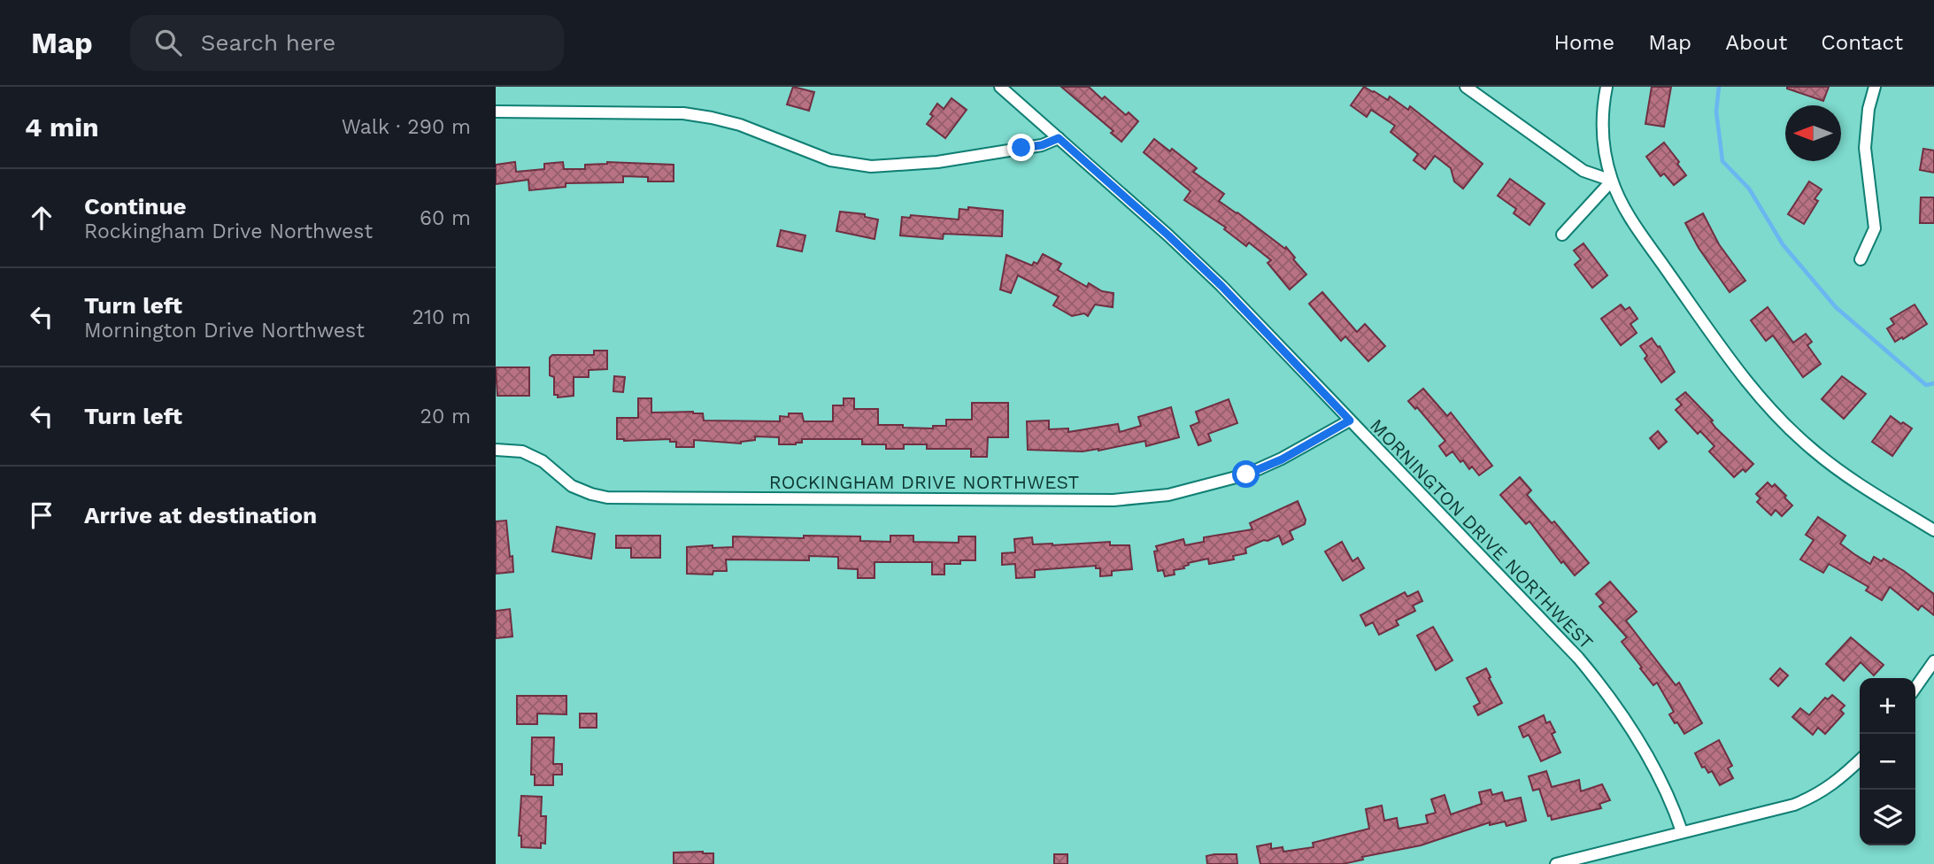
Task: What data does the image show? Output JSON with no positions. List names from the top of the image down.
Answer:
{
  "streets": {
    "street": ["ROCKINGHAM DRIVE NORTHWEST", "MORNINGTON DRIVE NORTHWEST"]
  },
  "crossings": [
    ["ROCKINGHAM DRIVE NORTHWEST", "MORNINGTON DRIVE NORTHWEST"]
  ],
  "north": "left",
  "page": {
    "header": "Map",
    "search": "Search here",
    "nav": [
      "Home",
      "Map",
      "About",
      "Contact"
    ],
    "heading": ["4 min", "Walk · 290 m"],
    "list": [
      ["Continue", "Rockingham Drive Northwest", "60 m"],
      ["Turn left", "Mornington Drive Northwest", "210 m"],
      ["Turn left", "20 m"],
      "Arrive at destination"
    ],
    "map_buttons": ["+", "−"]
  }
}
